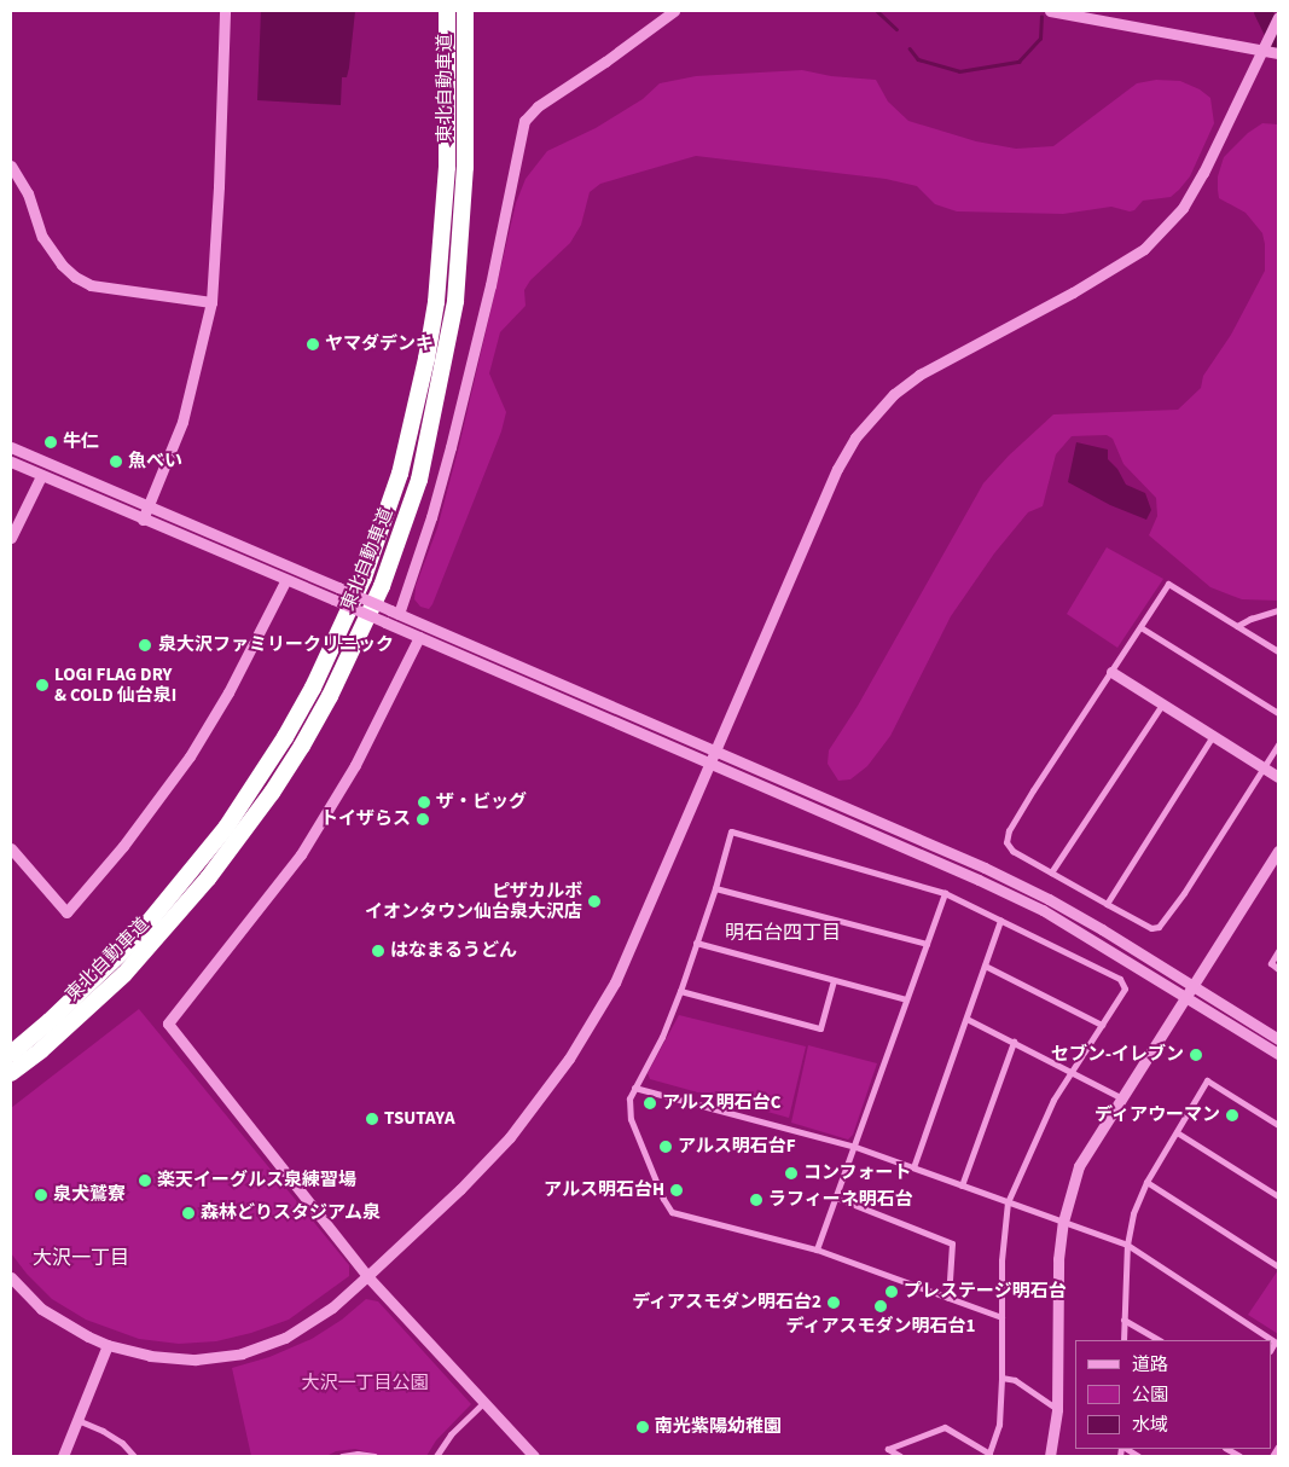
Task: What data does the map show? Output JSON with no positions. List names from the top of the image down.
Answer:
{
  "streets": {
    "highway": ["東北自動車道"]
  },
  "districts": ["明石台四丁目", "大沢一丁目"],
  "parks": ["大沢一丁目公園"],
  "places": [
    "ヤマダデンキ",
    "牛仁",
    "魚べい",
    "泉大沢ファミリークリニック",
    "LOGI FLAG DRY & COLD 仙台泉I",
    "ザ・ビッグ",
    "トイザらス",
    "ピザカルボ イオンタウン仙台泉大沢店",
    "はなまるうどん",
    "セブン-イレブン",
    "アルス明石台C",
    "ディアウーマン",
    "TSUTAYA",
    "アルス明石台F",
    "コンフォート",
    "楽天イーグルス泉練習場",
    "アルス明石台H",
    "泉犬鷲寮",
    "ラフィーネ明石台",
    "森林どりスタジアム泉",
    "プレステージ明石台",
    "ディアスモダン明石台2",
    "ディアスモダン明石台1",
    "南光紫陽幼稚園"
  ],
  "legend": ["道路", "公園", "水域"]
}
